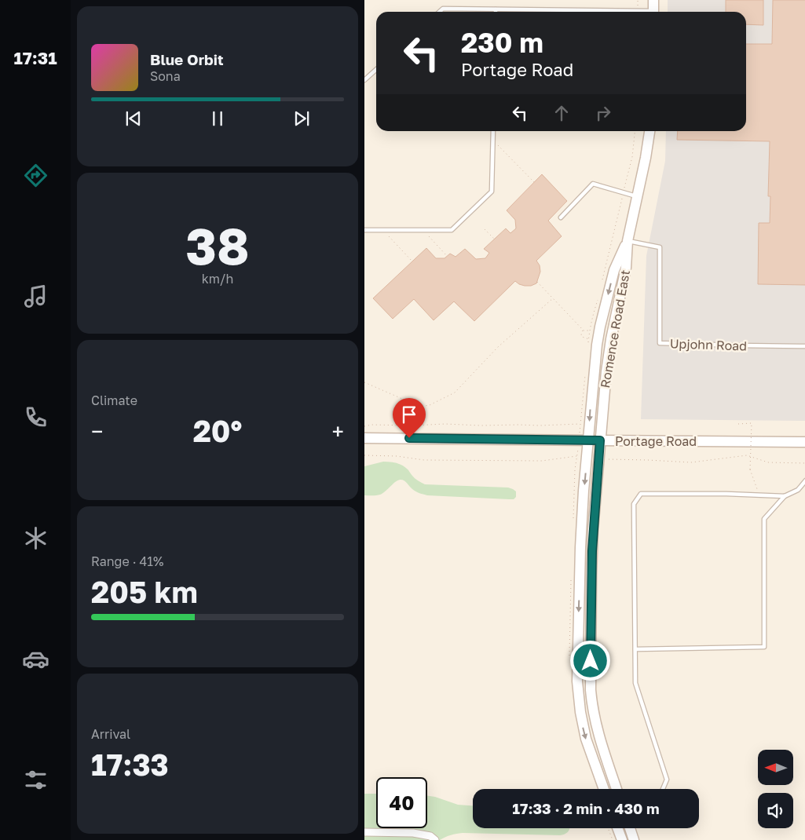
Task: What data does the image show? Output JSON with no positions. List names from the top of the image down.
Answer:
{
  "streets": {
    "street": ["Romence Road East", "Portage Road"],
    "lane": ["Upjohn Road"]
  },
  "crossings": [
    ["Romence Road East", "Upjohn Road"],
    ["Romence Road East", "Portage Road"]
  ],
  "north": "left",
  "page": {
    "tabs": "17:31",
    "turn": ["230 m", "Portage Road"],
    "song": ["Blue Orbit", "Sona"],
    "tile": [
      ["38", "km/h"],
      "Climate",
      ["Range · 41%", "205 km"],
      ["Arrival", "17:33"]
    ],
    "heat": ["−", "20°", "+"],
    "limit": "40",
    "trip": "17:33 · 2 min · 430 m"
  }
}
